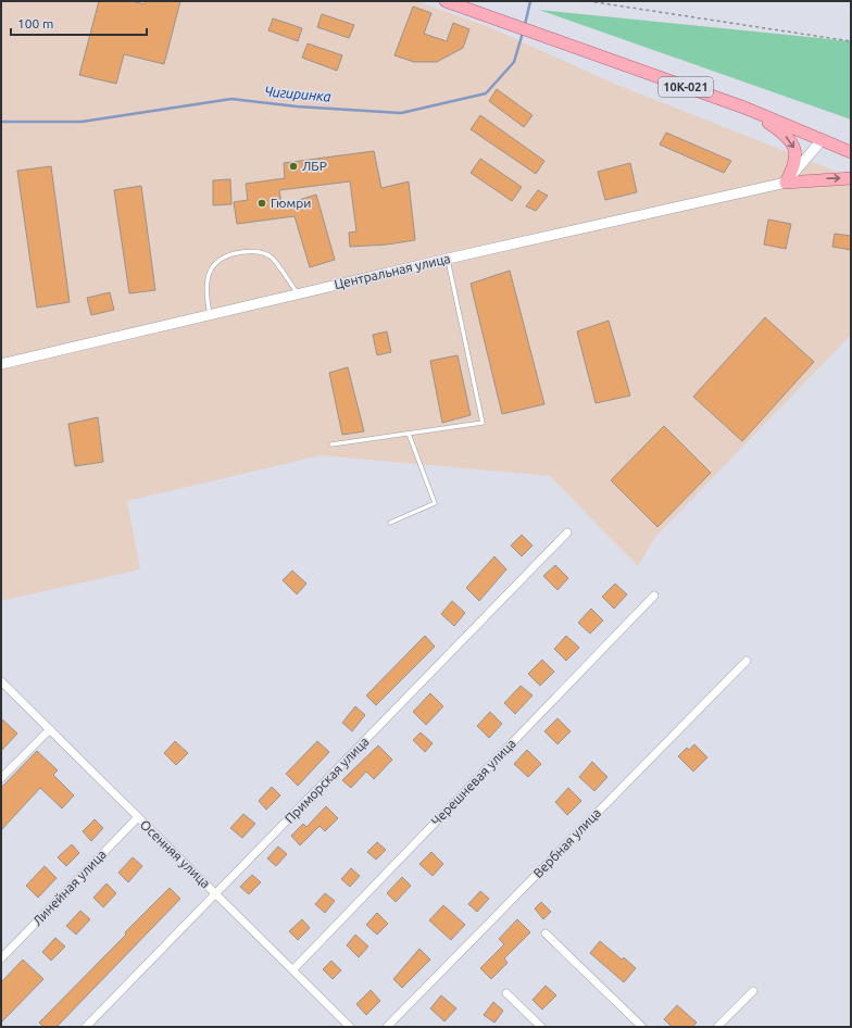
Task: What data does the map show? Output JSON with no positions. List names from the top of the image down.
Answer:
{
  "streets": {
    "main road": ["10К-021"],
    "street": [
      "Центральная улица",
      "Приморская улица",
      "Черешневая улица",
      "Вербная улица",
      "Осенняя улица",
      "Линейная улица"
    ]
  },
  "crossings": [
    ["Приморская улица", "Осенняя улица"],
    ["Черешневая улица", "Осенняя улица"],
    ["Осенняя улица", "Линейная улица"]
  ],
  "water": ["Чигиринка"],
  "places": ["ЛБР", "Гюмри"],
  "scale_bar": "100 m"
}
